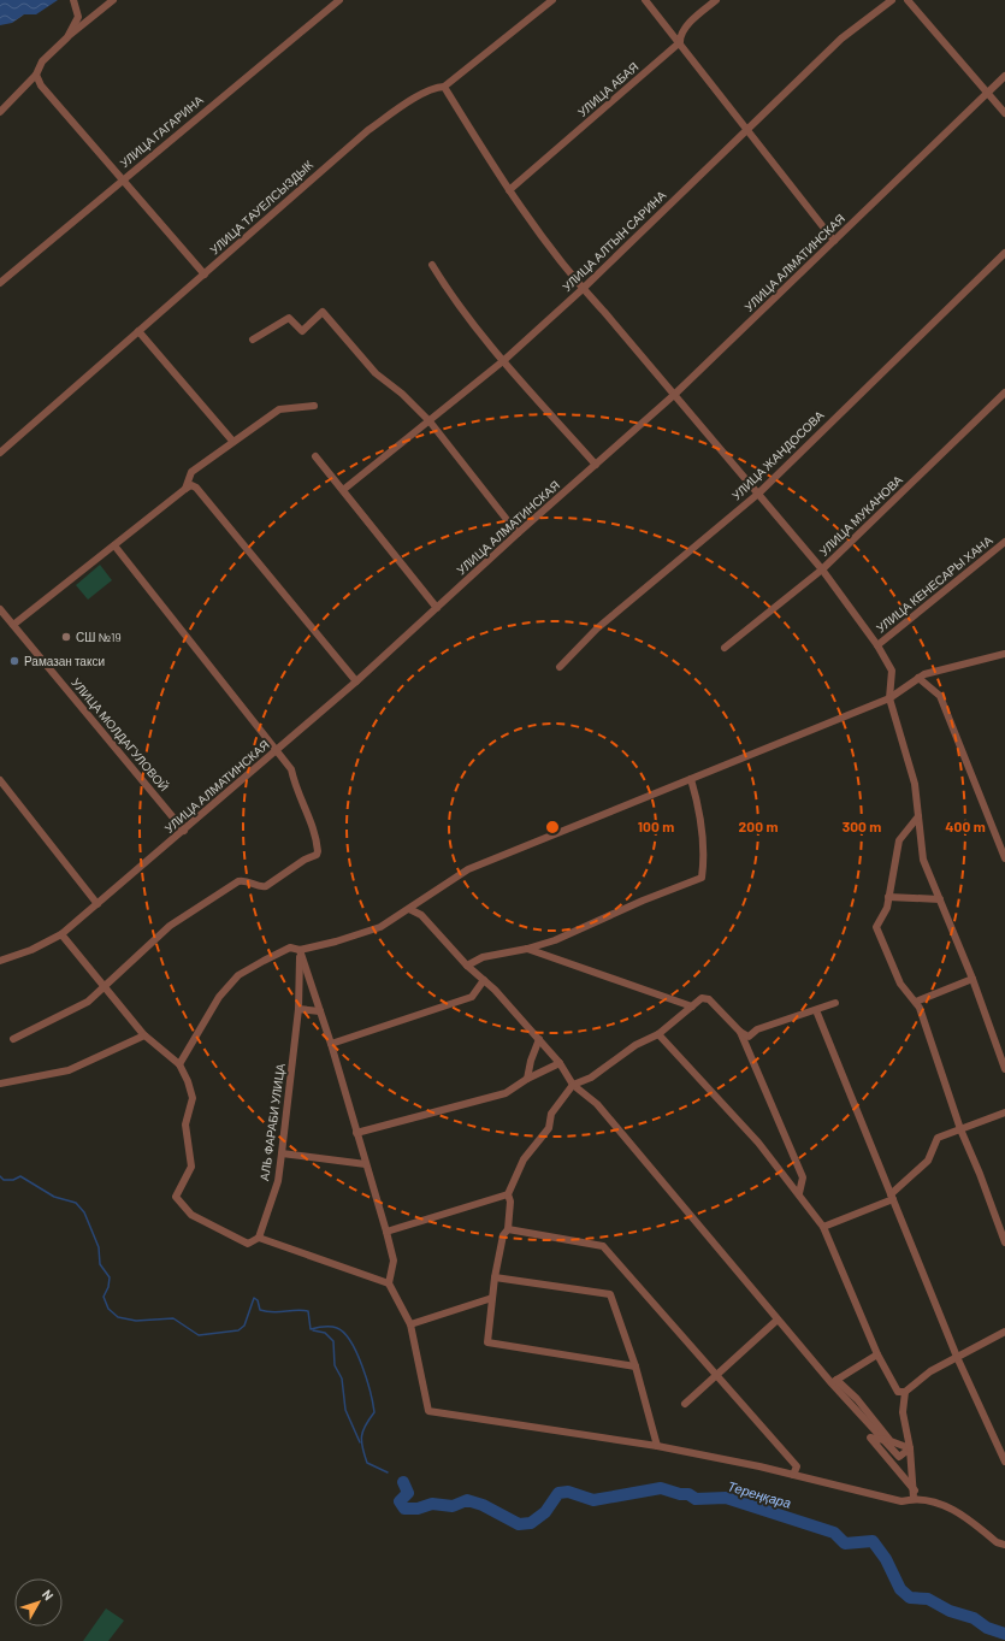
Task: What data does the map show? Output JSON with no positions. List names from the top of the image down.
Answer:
{
  "streets": {
    "street": [
      "УЛИЦА АБАЯ",
      "УЛИЦА ГАГАРИНА",
      "УЛИЦА ТАУЕЛСЫЗДЫК",
      "УЛИЦА АЛТЫН САРИНА",
      "УЛИЦА АЛМАТИНСКАЯ",
      "УЛИЦА ЖАНДОСОВА",
      "УЛИЦА МУКАНОВА",
      "УЛИЦА КЕНЕСАРЫ ХАНА",
      "УЛИЦА МОЛДАГУЛОВОЙ",
      "АЛЬ ФАРАБИ УЛИЦА"
    ]
  },
  "crossings": [
    ["УЛИЦА АЛМАТИНСКАЯ", "УЛИЦА МОЛДАГУЛОВОЙ"]
  ],
  "water": ["Тереңқара"],
  "places": ["СШ №19", "Рамазан такси"],
  "north": "top right",
  "rings": [
    "100 m",
    "200 m",
    "300 m",
    "400 m"
  ]
}
